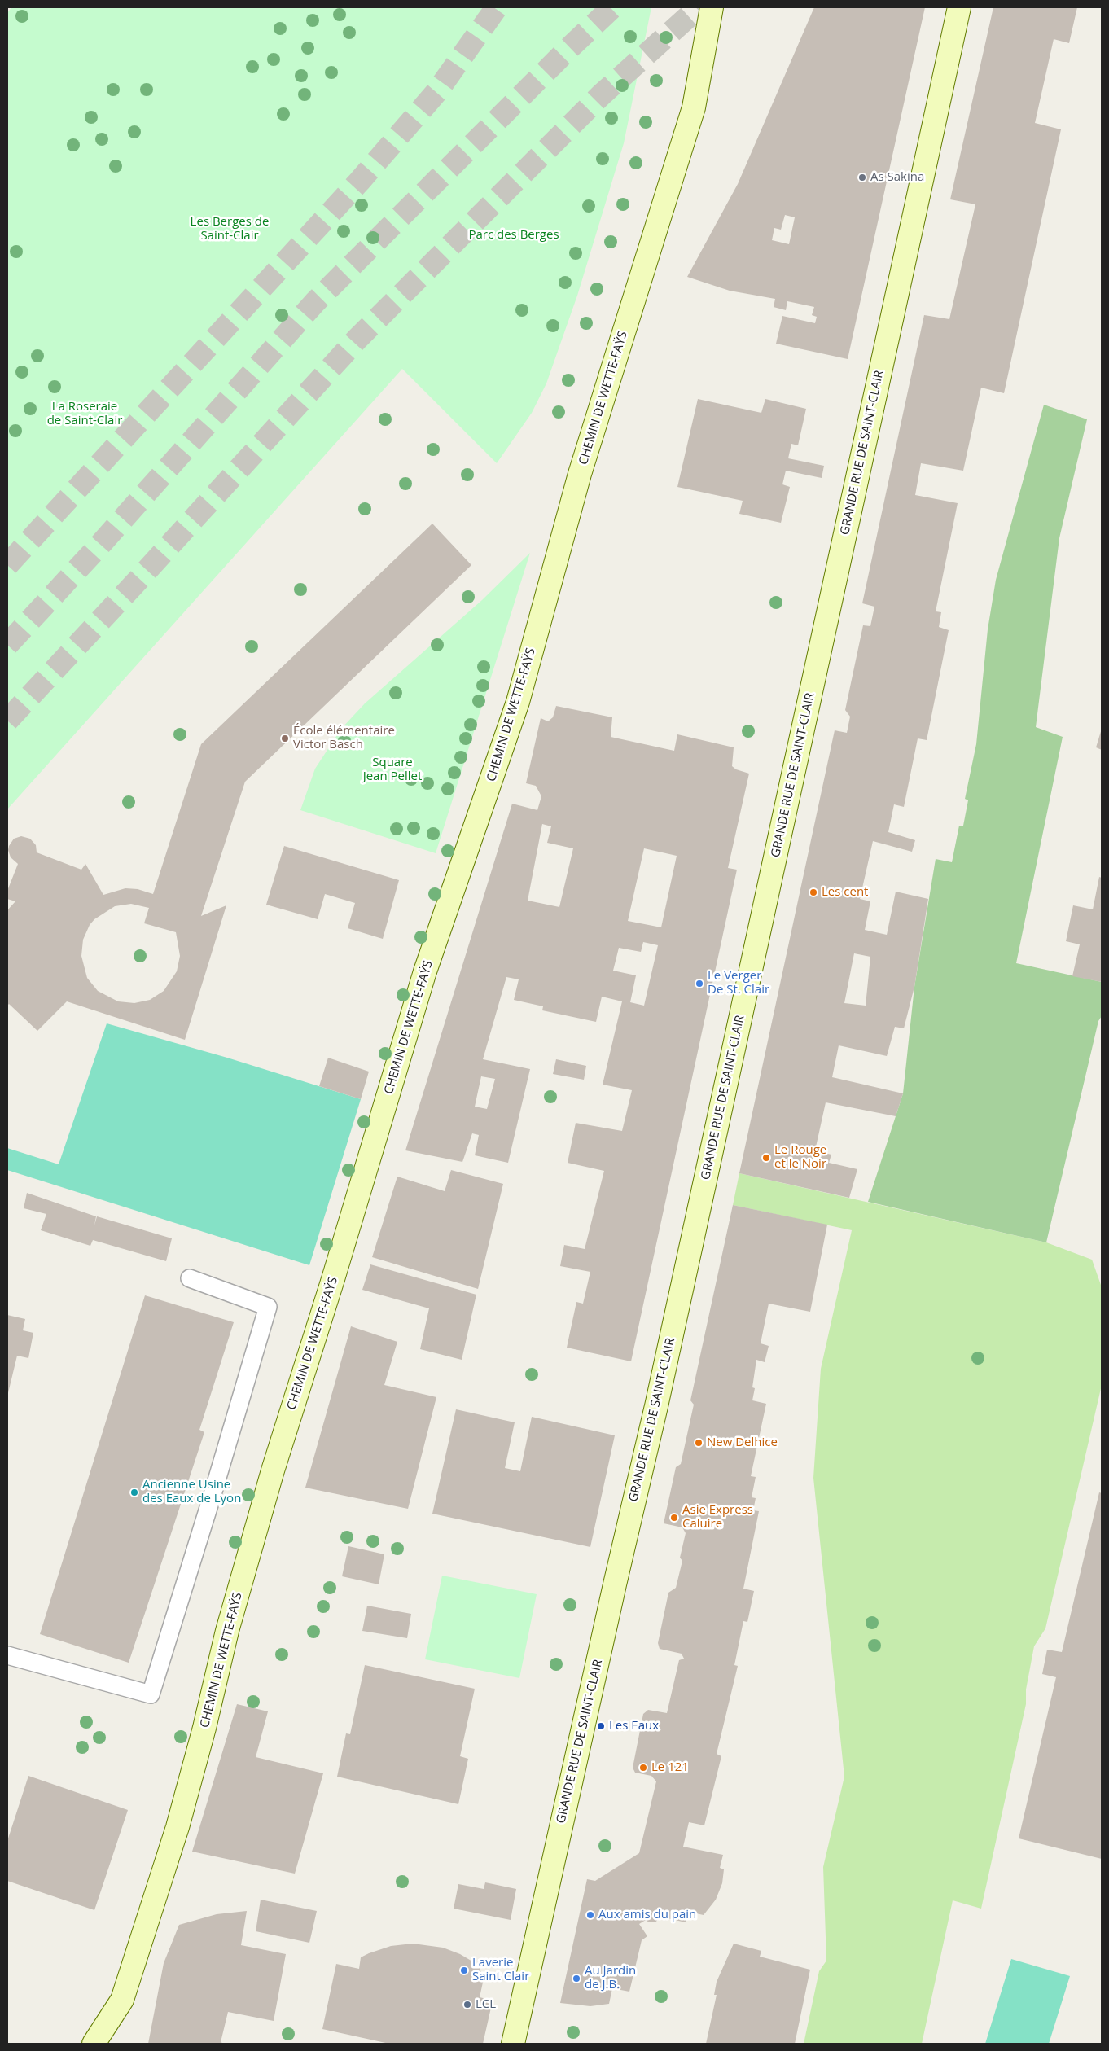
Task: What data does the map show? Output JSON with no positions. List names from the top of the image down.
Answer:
{
  "streets": {
    "main road": ["CHEMIN DE WETTE-FAŸS", "GRANDE RUE DE SAINT-CLAIR"]
  },
  "parks": [
    "Les Berges de Saint-Clair",
    "Parc des Berges",
    "La Roseraie de Saint-Clair",
    "Square Jean Pellet"
  ],
  "places": [
    "As Sakina",
    "École élémentaire Victor Basch",
    "Les cent",
    "Le Verger De St. Clair",
    "Le Rouge et le Noir",
    "New Delhice",
    "Ancienne Usine des Eaux de Lyon",
    "Asie Express Caluire",
    "Les Eaux",
    "Le 121",
    "Aux amis du pain",
    "Laverie Saint Clair",
    "Au Jardin de J.B.",
    "LCL"
  ]
}
